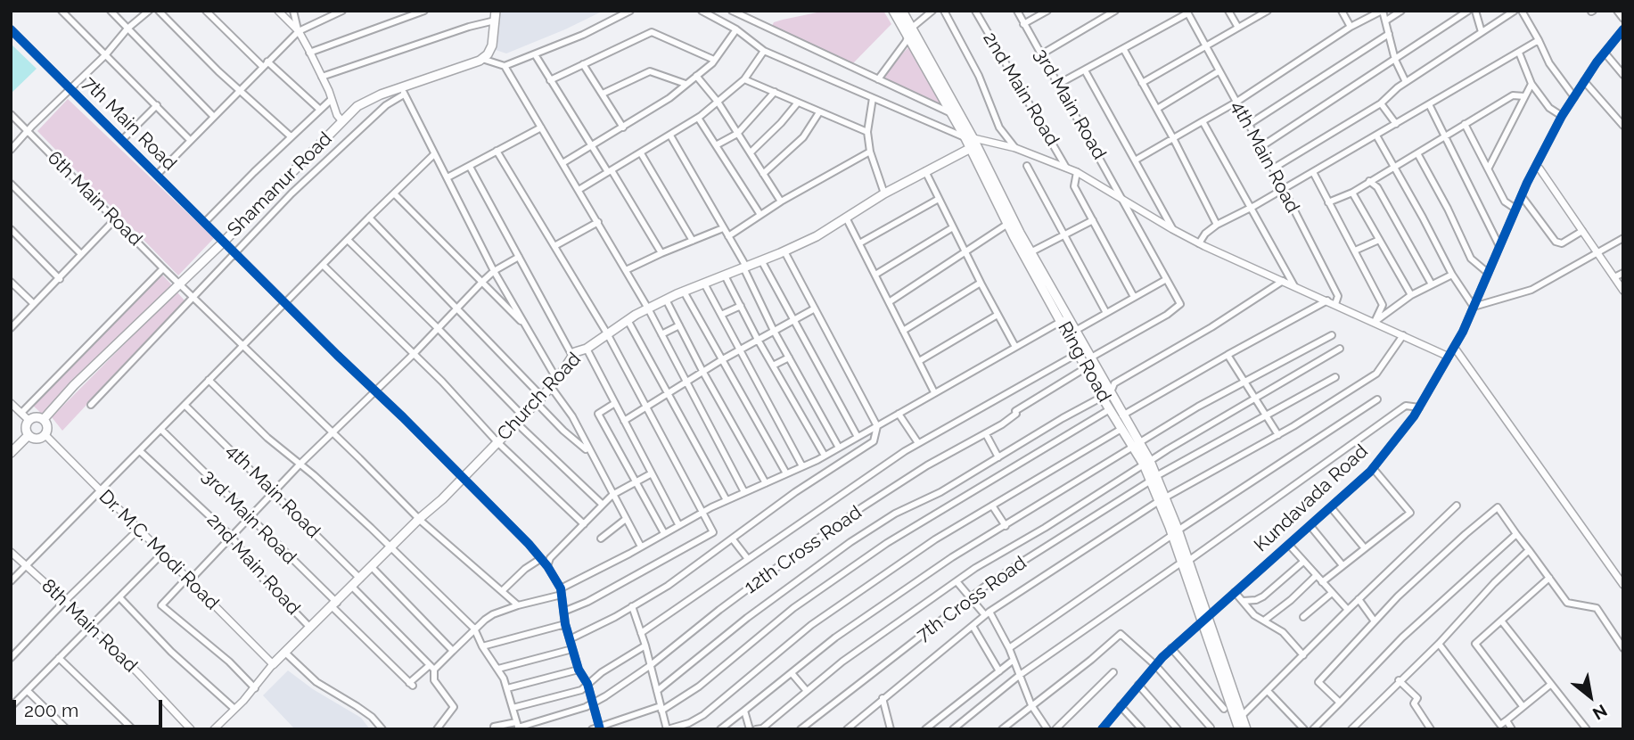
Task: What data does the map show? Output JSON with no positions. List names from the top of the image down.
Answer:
{
  "streets": {
    "main road": ["Shamanur Road", "Ring Road", "Church Road"],
    "street": [
      "2nd Main Road",
      "3rd Main Road",
      "7th Main Road",
      "4th Main Road",
      "6th Main Road",
      "Kundavada Road",
      "Dr. M.C. Modi Road",
      "12th Cross Road",
      "7th Cross Road",
      "8th Main Road"
    ]
  },
  "crossings": [
    ["2nd Main Road", "Church Road"],
    ["3rd Main Road", "Church Road"],
    ["3rd Main Road", "12th Cross Road"],
    ["7th Main Road", "Shamanur Road"],
    ["7th Main Road", "Church Road"],
    ["4th Main Road", "Church Road"],
    ["Shamanur Road", "6th Main Road"],
    ["Shamanur Road", "Dr. M.C. Modi Road"],
    ["6th Main Road", "Church Road"],
    ["Ring Road", "Church Road"],
    ["Ring Road", "Kundavada Road"],
    ["Ring Road", "12th Cross Road"],
    ["Ring Road", "7th Cross Road"],
    ["Church Road", "Dr. M.C. Modi Road"]
  ],
  "scale_bar": "200 m",
  "north": "bottom right"
}
